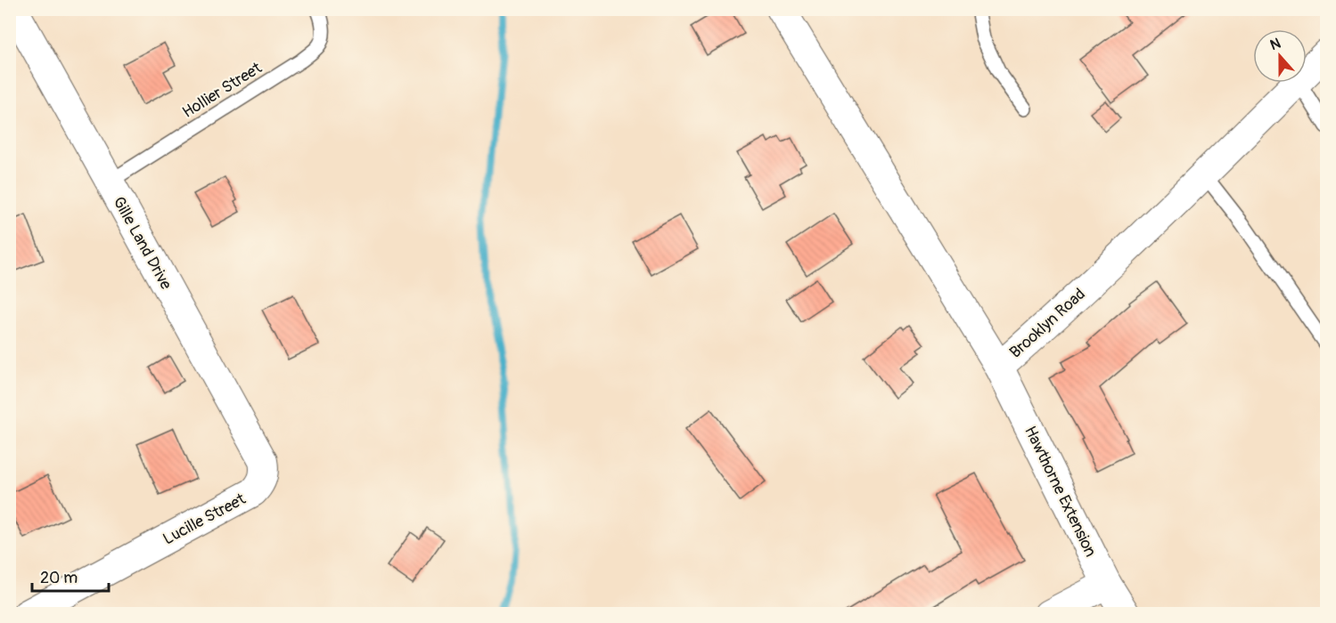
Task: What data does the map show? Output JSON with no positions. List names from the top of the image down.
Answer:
{
  "streets": {
    "street": [
      "Gille Land Drive",
      "Brooklyn Road",
      "Hawthorne Extension",
      "Lucille Street"
    ],
    "lane": ["Hollier Street"]
  },
  "crossings": [
    ["Hollier Street", "Gille Land Drive"],
    ["Gille Land Drive", "Lucille Street"],
    ["Brooklyn Road", "Hawthorne Extension"]
  ],
  "scale_bar": "20 m",
  "north": "top"
}
